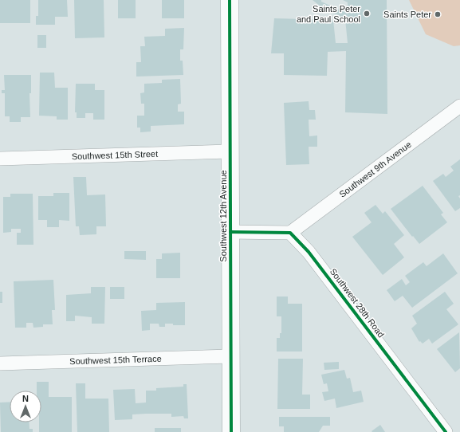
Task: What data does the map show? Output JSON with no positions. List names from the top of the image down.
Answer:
{
  "streets": {
    "main road": ["Southwest 12th Avenue"],
    "street": [
      "Southwest 15th Street",
      "Southwest 9th Avenue",
      "Southwest 28th Road",
      "Southwest 15th Terrace"
    ]
  },
  "crossings": [
    ["Southwest 15th Street", "Southwest 12th Avenue"],
    ["Southwest 9th Avenue", "Southwest 28th Road"],
    ["Southwest 12th Avenue", "Southwest 15th Terrace"]
  ],
  "places": ["Saints Peter and Paul School", "Saints Peter"],
  "north": "top"
}
